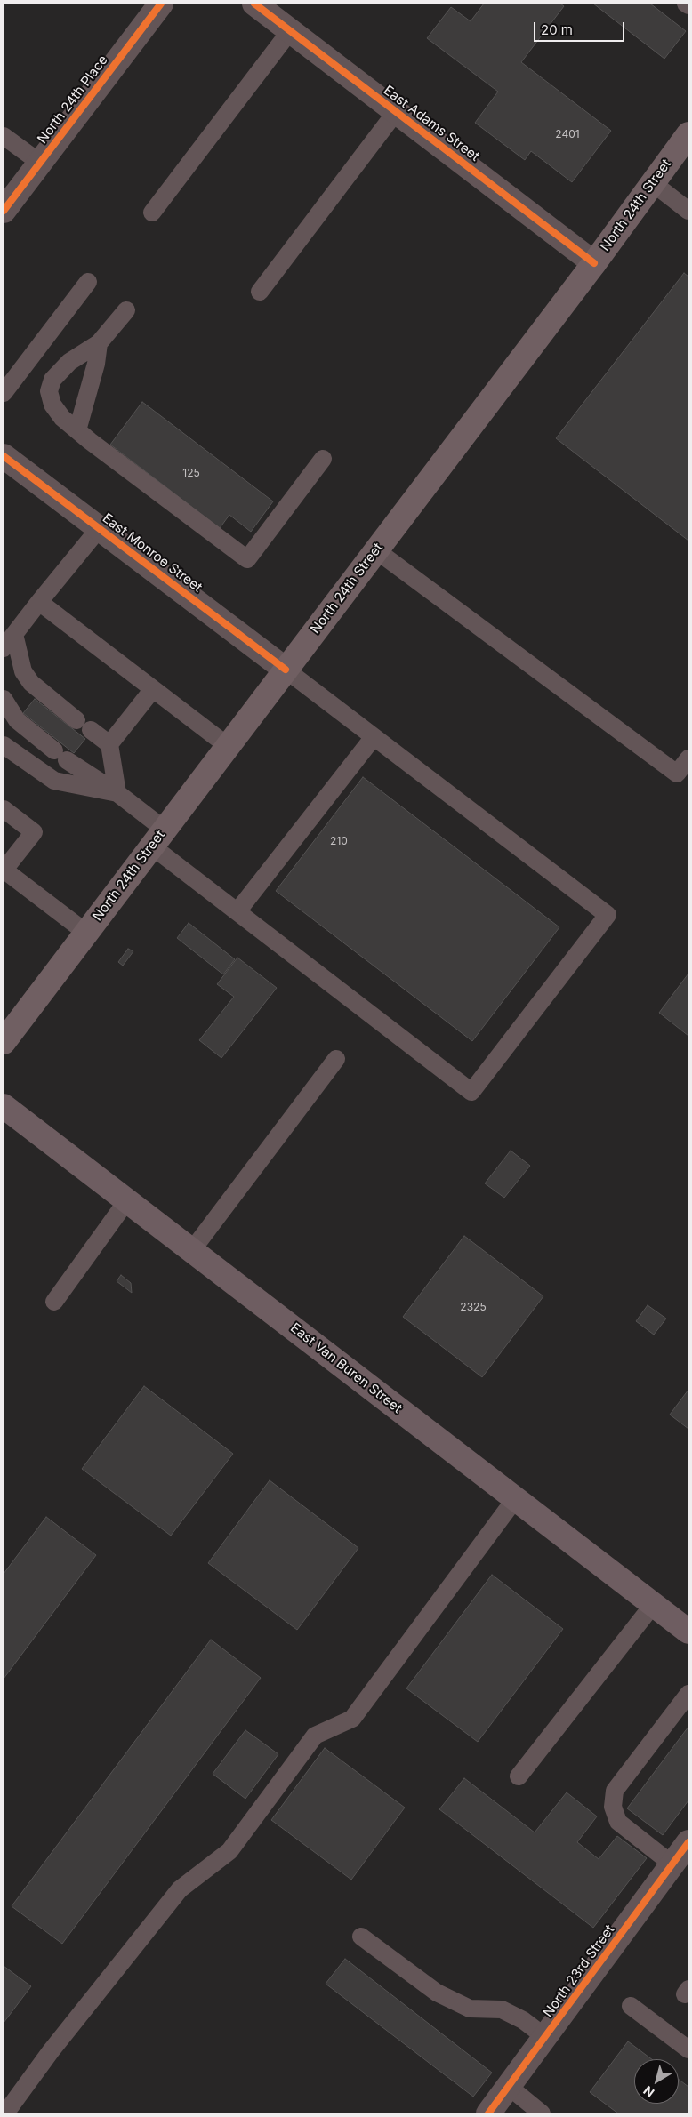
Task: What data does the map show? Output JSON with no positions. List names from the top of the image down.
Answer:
{
  "streets": {
    "main road": ["North 24th Street", "East Van Buren Street"],
    "street": [
      "North 24th Place",
      "East Adams Street",
      "East Monroe Street",
      "North 23rd Street"
    ]
  },
  "crossings": [
    ["East Adams Street", "North 24th Street"],
    ["North 24th Street", "East Monroe Street"]
  ],
  "house_numbers": [
    "2401",
    "125",
    "210",
    "2325"
  ],
  "scale_bar": "20 m",
  "north": "bottom left"
}
